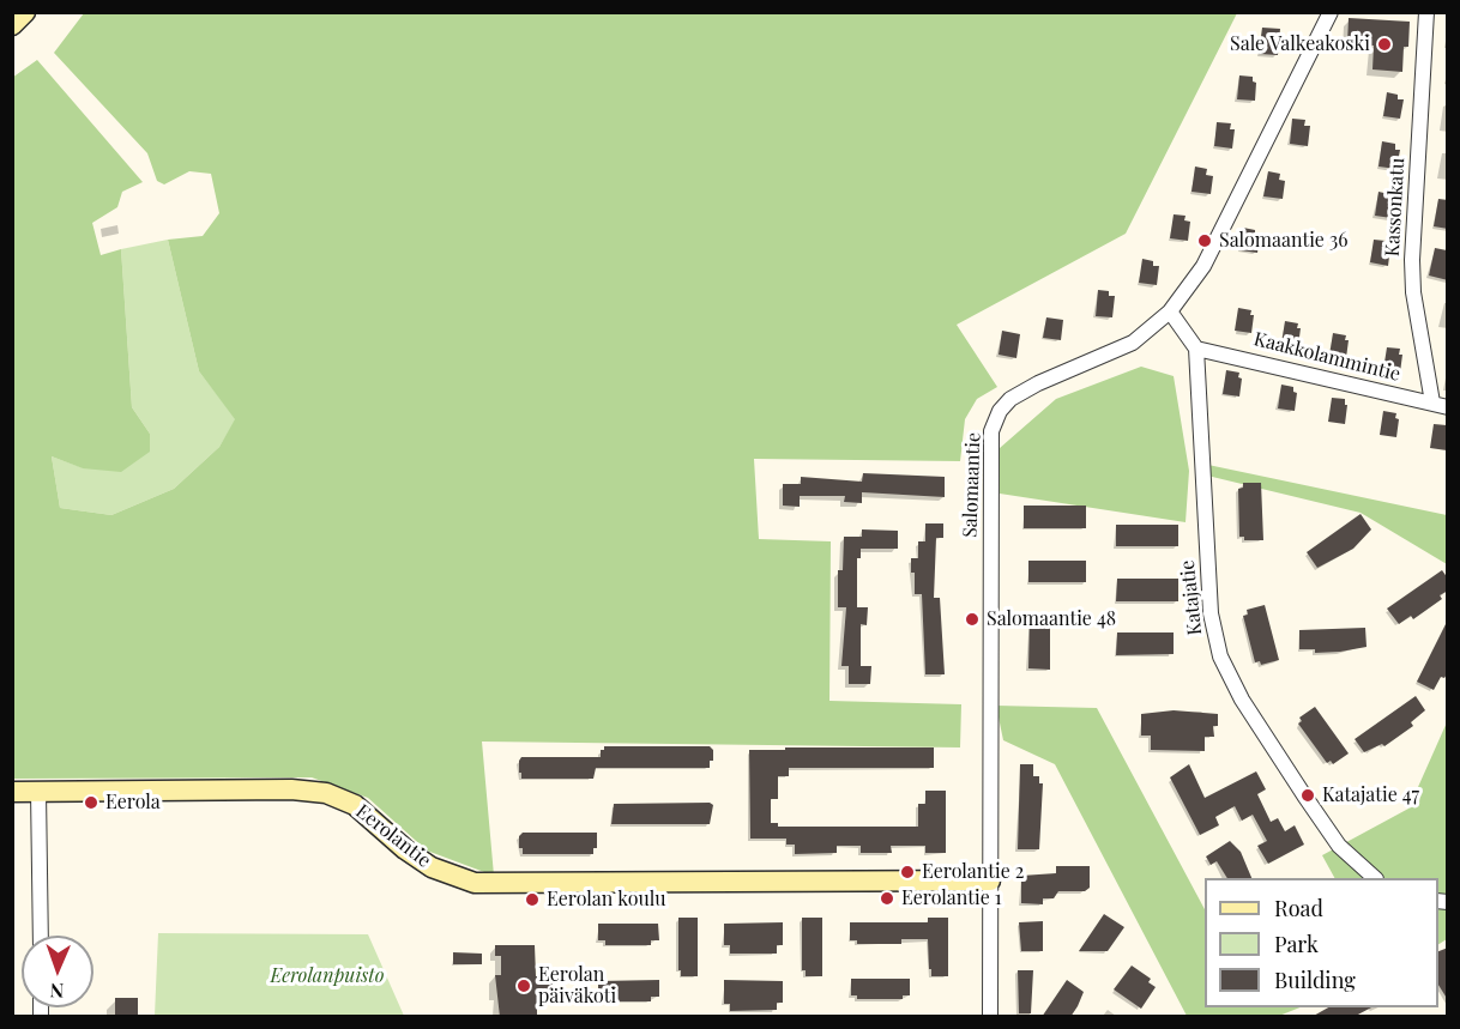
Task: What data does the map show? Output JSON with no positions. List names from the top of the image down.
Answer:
{
  "streets": {
    "street": [
      "Kassonkatu",
      "Kaakkolammintie",
      "Salomaantie",
      "Katajatie",
      "Eerolantie"
    ]
  },
  "crossings": [
    ["Kassonkatu", "Kaakkolammintie"],
    ["Kaakkolammintie", "Katajatie"],
    ["Salomaantie", "Eerolantie"]
  ],
  "parks": ["Eerolanpuisto"],
  "places": [
    "Sale Valkeakoski",
    "Salomaantie 36",
    "Salomaantie 48",
    "Katajatie 47",
    "Eerola",
    "Eerolantie 2",
    "Eerolantie 1",
    "Eerolan koulu",
    "Eerolan päiväkoti"
  ],
  "legend": ["Road", "Park", "Building"],
  "north": "bottom"
}
